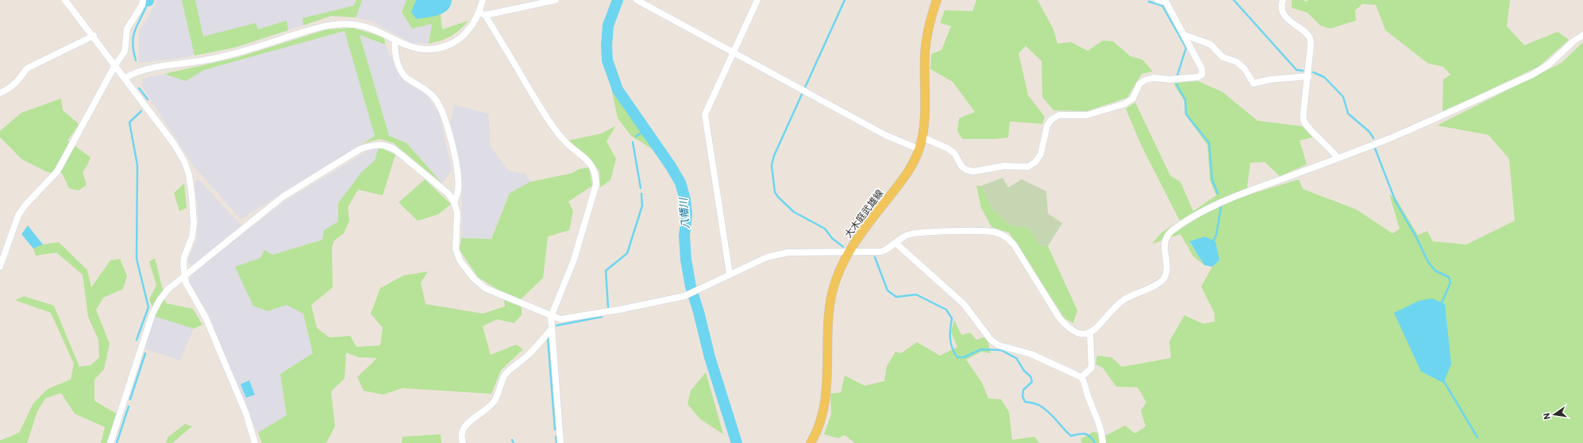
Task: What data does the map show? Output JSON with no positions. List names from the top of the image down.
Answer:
{
  "streets": {
    "main road": ["大木庭武雄線"]
  },
  "water": ["八幡川"],
  "north": "left"
}
